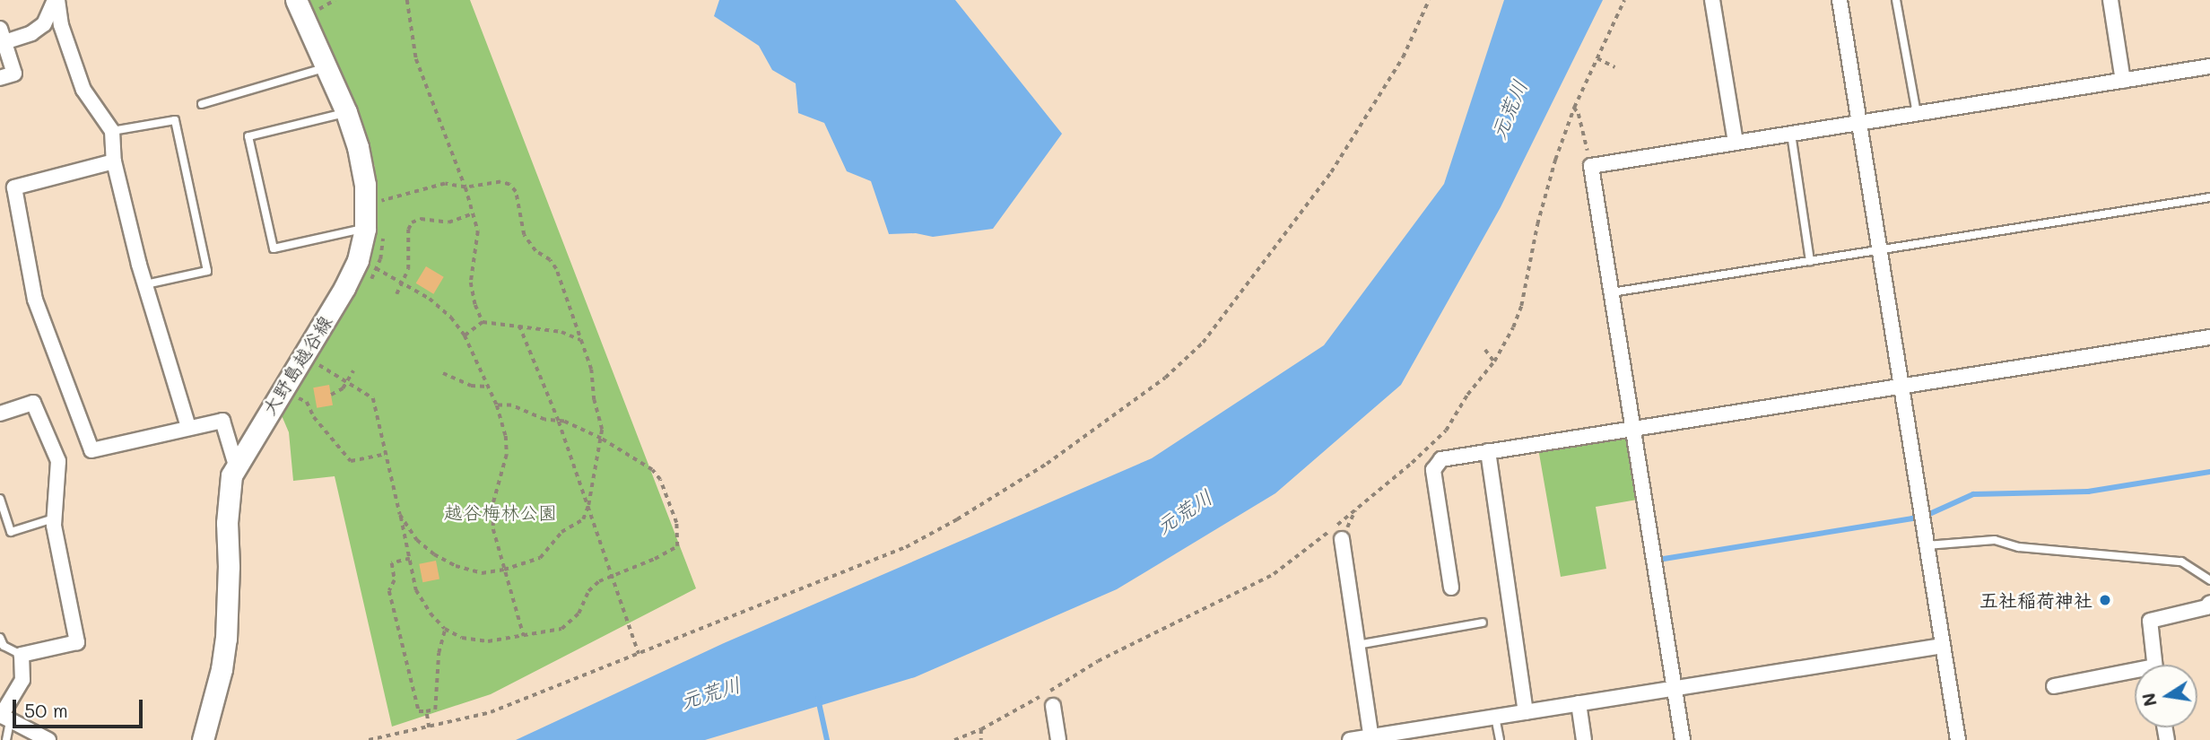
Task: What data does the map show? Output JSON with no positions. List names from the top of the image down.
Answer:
{
  "streets": {
    "main road": ["大野島越谷線"]
  },
  "water": ["元荒川"],
  "parks": ["越谷梅林公園"],
  "places": ["五社稲荷神社"],
  "scale_bar": "50 m",
  "north": "left"
}
